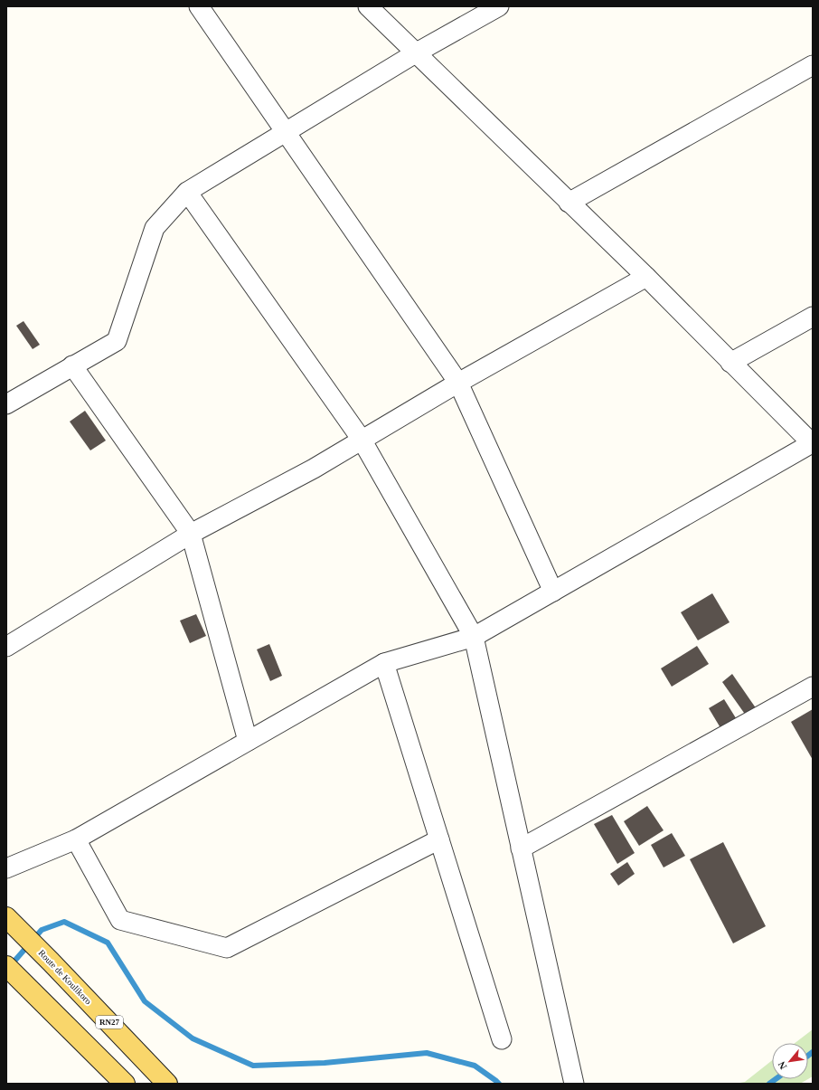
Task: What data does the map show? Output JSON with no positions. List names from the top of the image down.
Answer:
{
  "streets": {
    "main road": ["Route de Koulikoro", "RN27"]
  },
  "north": "bottom left"
}
